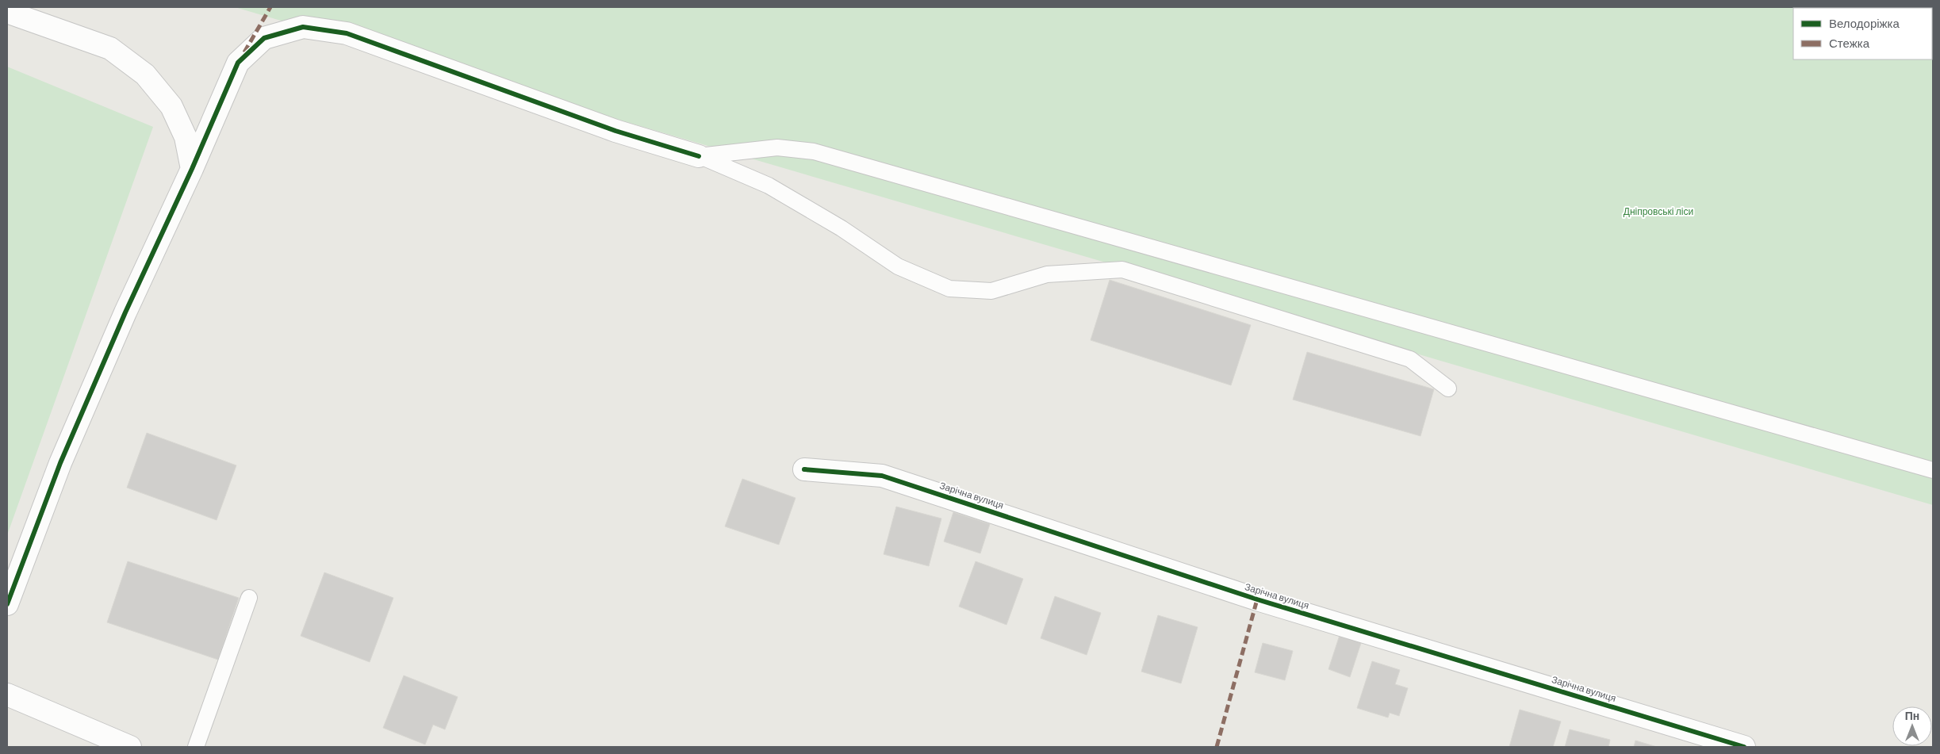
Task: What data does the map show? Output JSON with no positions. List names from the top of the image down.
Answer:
{
  "streets": {
    "street": ["Зарічна вулиця"]
  },
  "parks": ["Дніпровські ліси"],
  "legend": ["Велодоріжка", "Стежка"],
  "north": "top"
}
